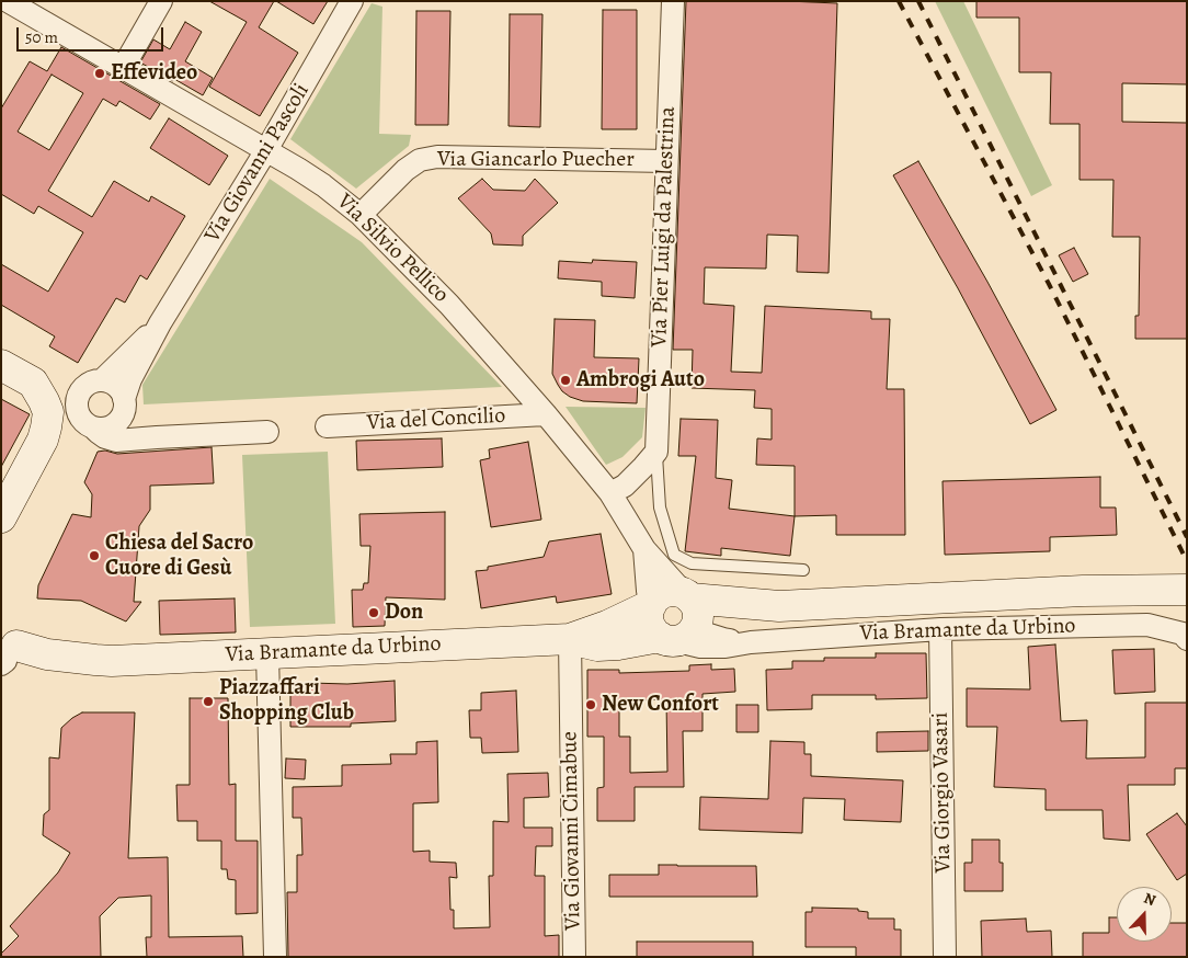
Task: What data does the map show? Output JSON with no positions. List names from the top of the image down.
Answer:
{
  "streets": {
    "street": [
      "Via Giancarlo Puecher",
      "Via Giovanni Pascoli",
      "Via Pier Luigi da Palestrina",
      "Via Silvio Pellico",
      "Via del Concilio",
      "Via Bramante da Urbino",
      "Via Giorgio Vasari",
      "Via Giovanni Cimabue"
    ]
  },
  "crossings": [
    ["Via Giancarlo Puecher", "Via Pier Luigi da Palestrina"],
    ["Via Giancarlo Puecher", "Via Silvio Pellico"],
    ["Via Giovanni Pascoli", "Via Silvio Pellico"],
    ["Via Silvio Pellico", "Via del Concilio"],
    ["Via Silvio Pellico", "Via Bramante da Urbino"],
    ["Via Bramante da Urbino", "Via Giorgio Vasari"],
    ["Via Bramante da Urbino", "Via Giovanni Cimabue"]
  ],
  "places": [
    "Effevideo",
    "Ambrogi Auto",
    "Chiesa del Sacro Cuore di Gesù",
    "Don",
    "Piazzaffari Shopping Club",
    "New Confort"
  ],
  "scale_bar": "50 m",
  "north": "top"
}
